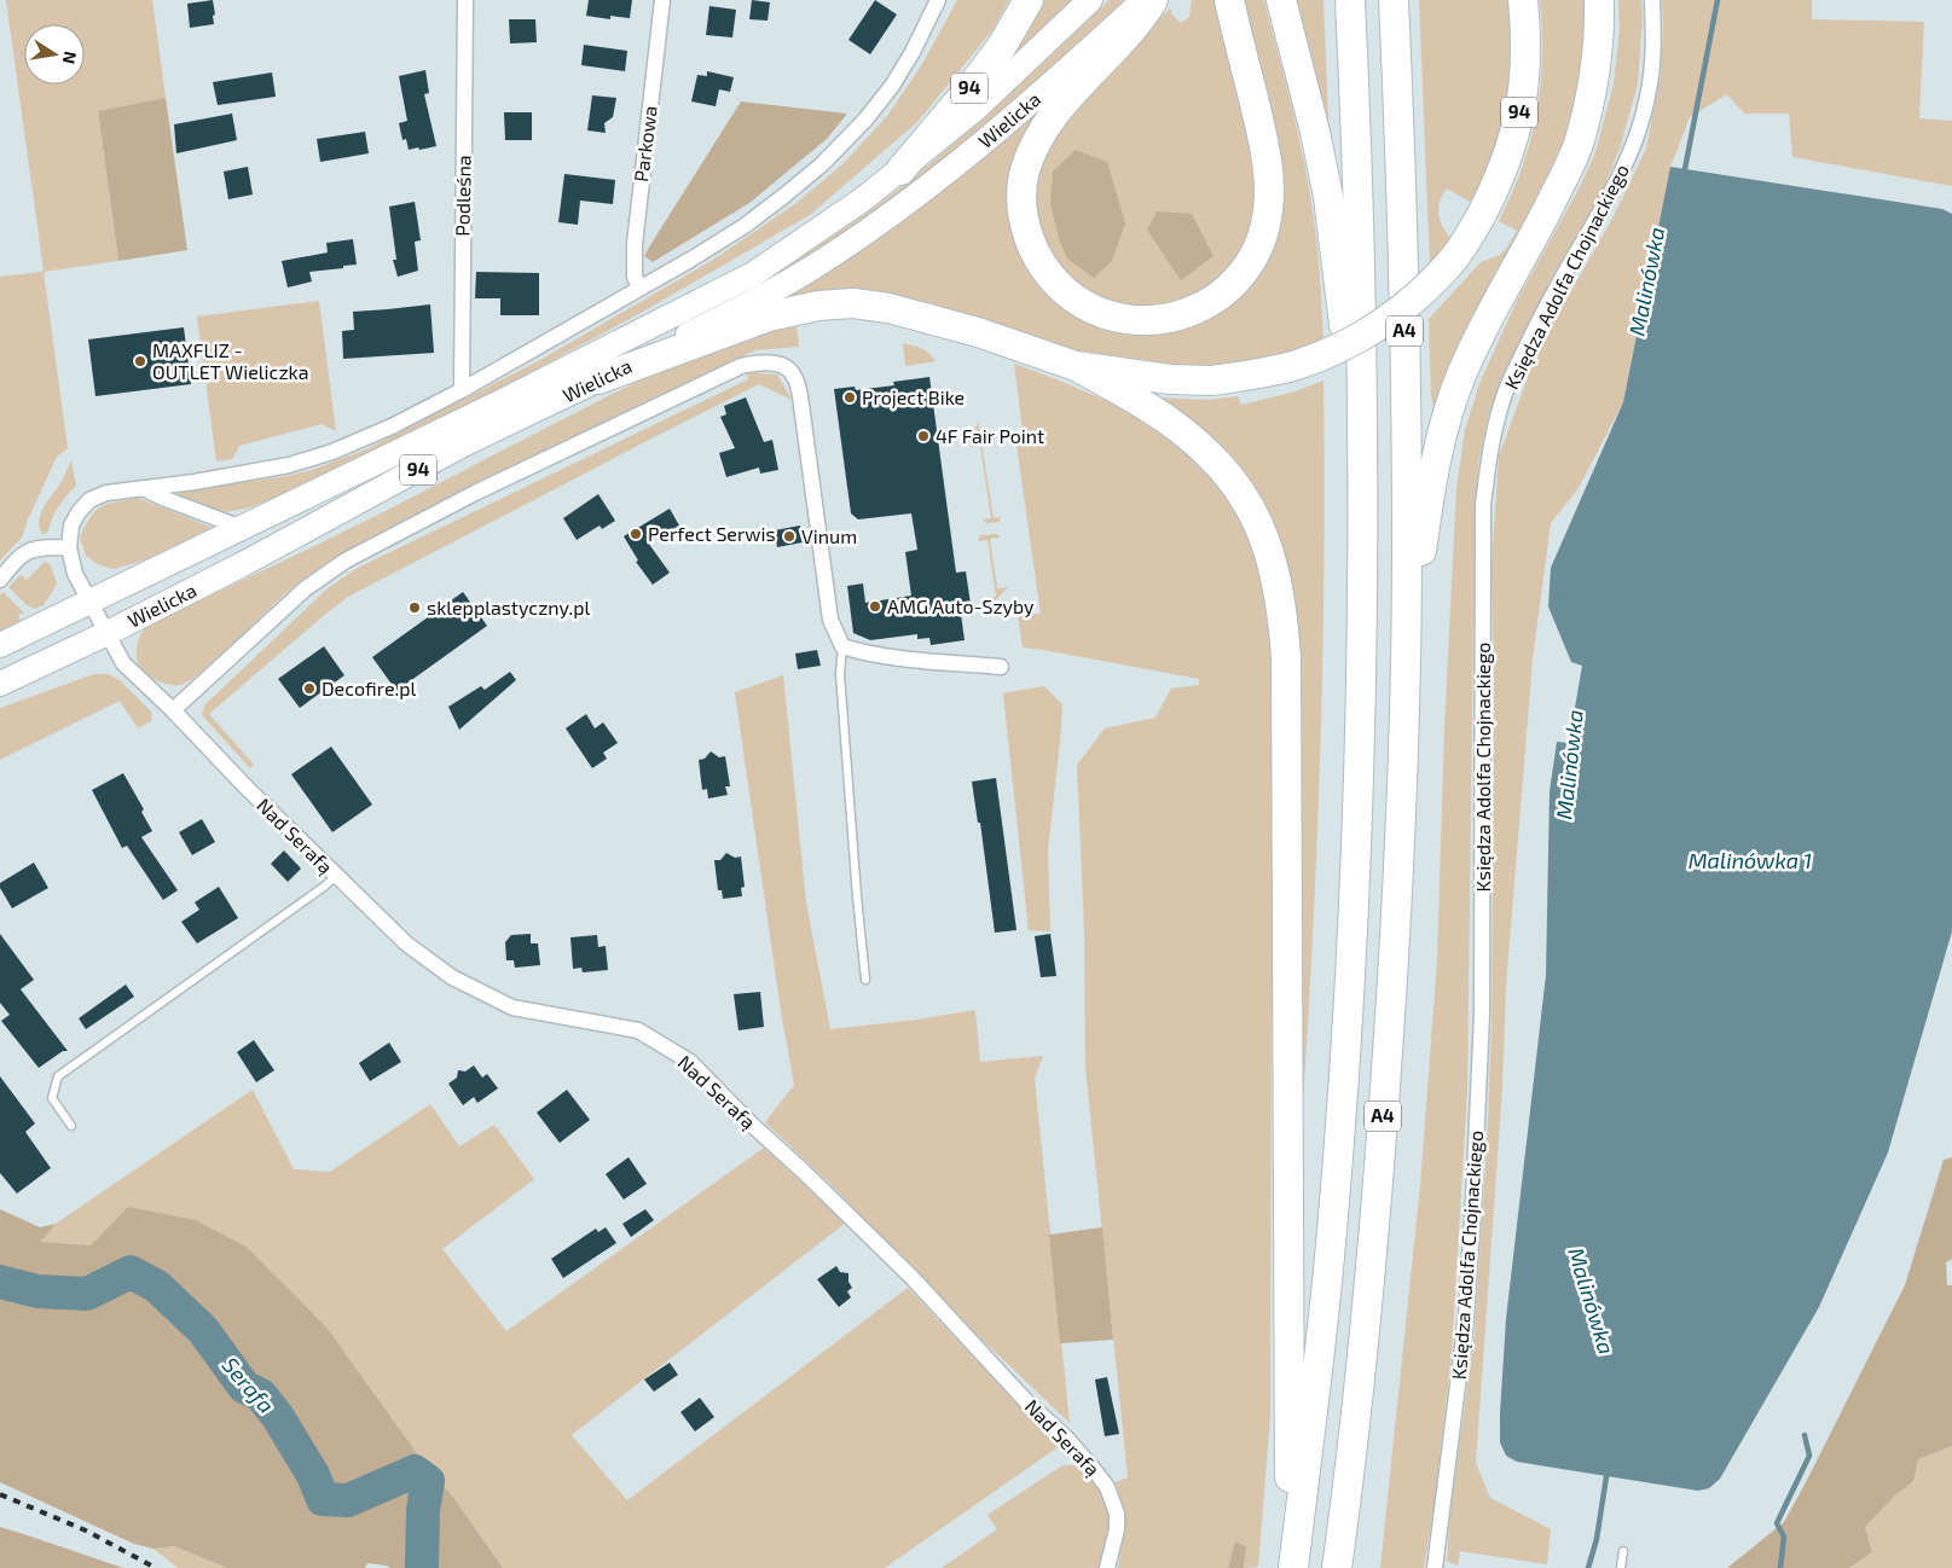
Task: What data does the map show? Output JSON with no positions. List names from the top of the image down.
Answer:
{
  "streets": {
    "highway": ["94", "A4"],
    "main road": ["Wielicka"],
    "street": [
      "Parkowa",
      "Podleśna",
      "Księdza Adolfa Chojnackiego",
      "Nad Serafą"
    ]
  },
  "crossings": [
    ["94", "Wielicka"],
    ["Wielicka", "Nad Serafą"]
  ],
  "water": ["Malinówka", "Malinówka 1", "Serafa"],
  "places": [
    "MAXFLIZ - OUTLET Wieliczka",
    "Project Bike",
    "4F Fair Point",
    "Perfect Serwis",
    "Vinum",
    "AMG Auto-Szyby",
    "sklepplastyczny.pl",
    "Decofire.pl"
  ],
  "north": "right"
}
